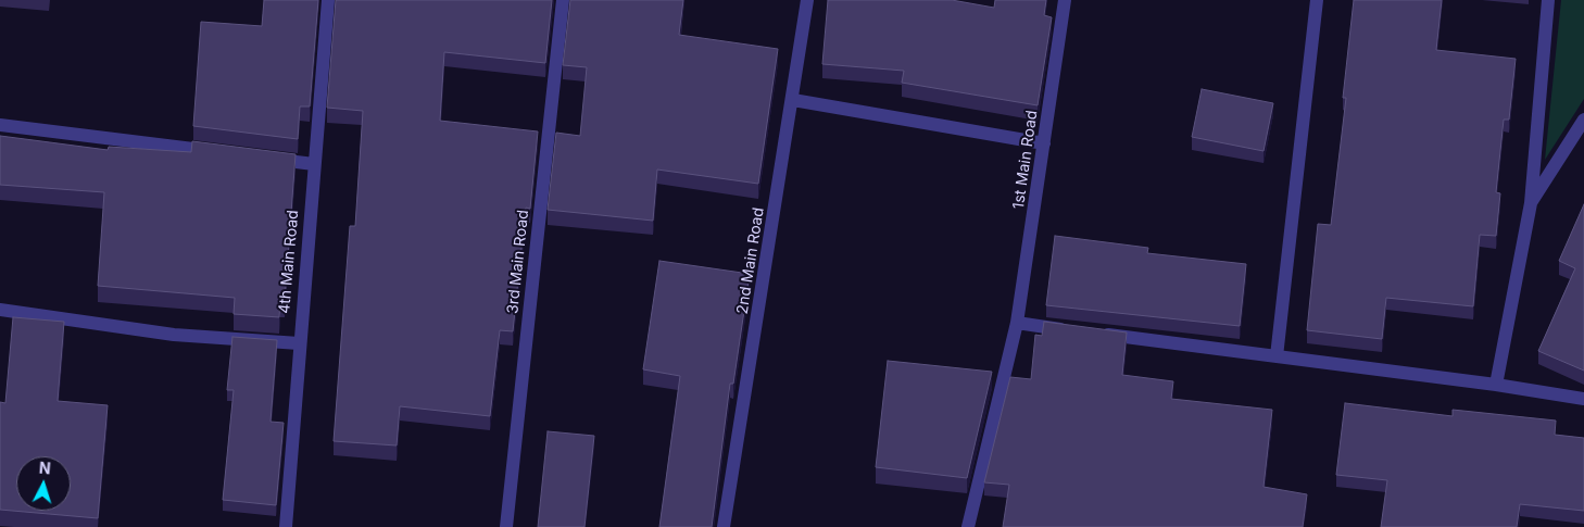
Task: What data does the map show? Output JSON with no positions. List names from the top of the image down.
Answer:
{
  "streets": {
    "street": [
      "1st Main Road",
      "2nd Main Road",
      "4th Main Road",
      "3rd Main Road"
    ]
  },
  "north": "top"
}
